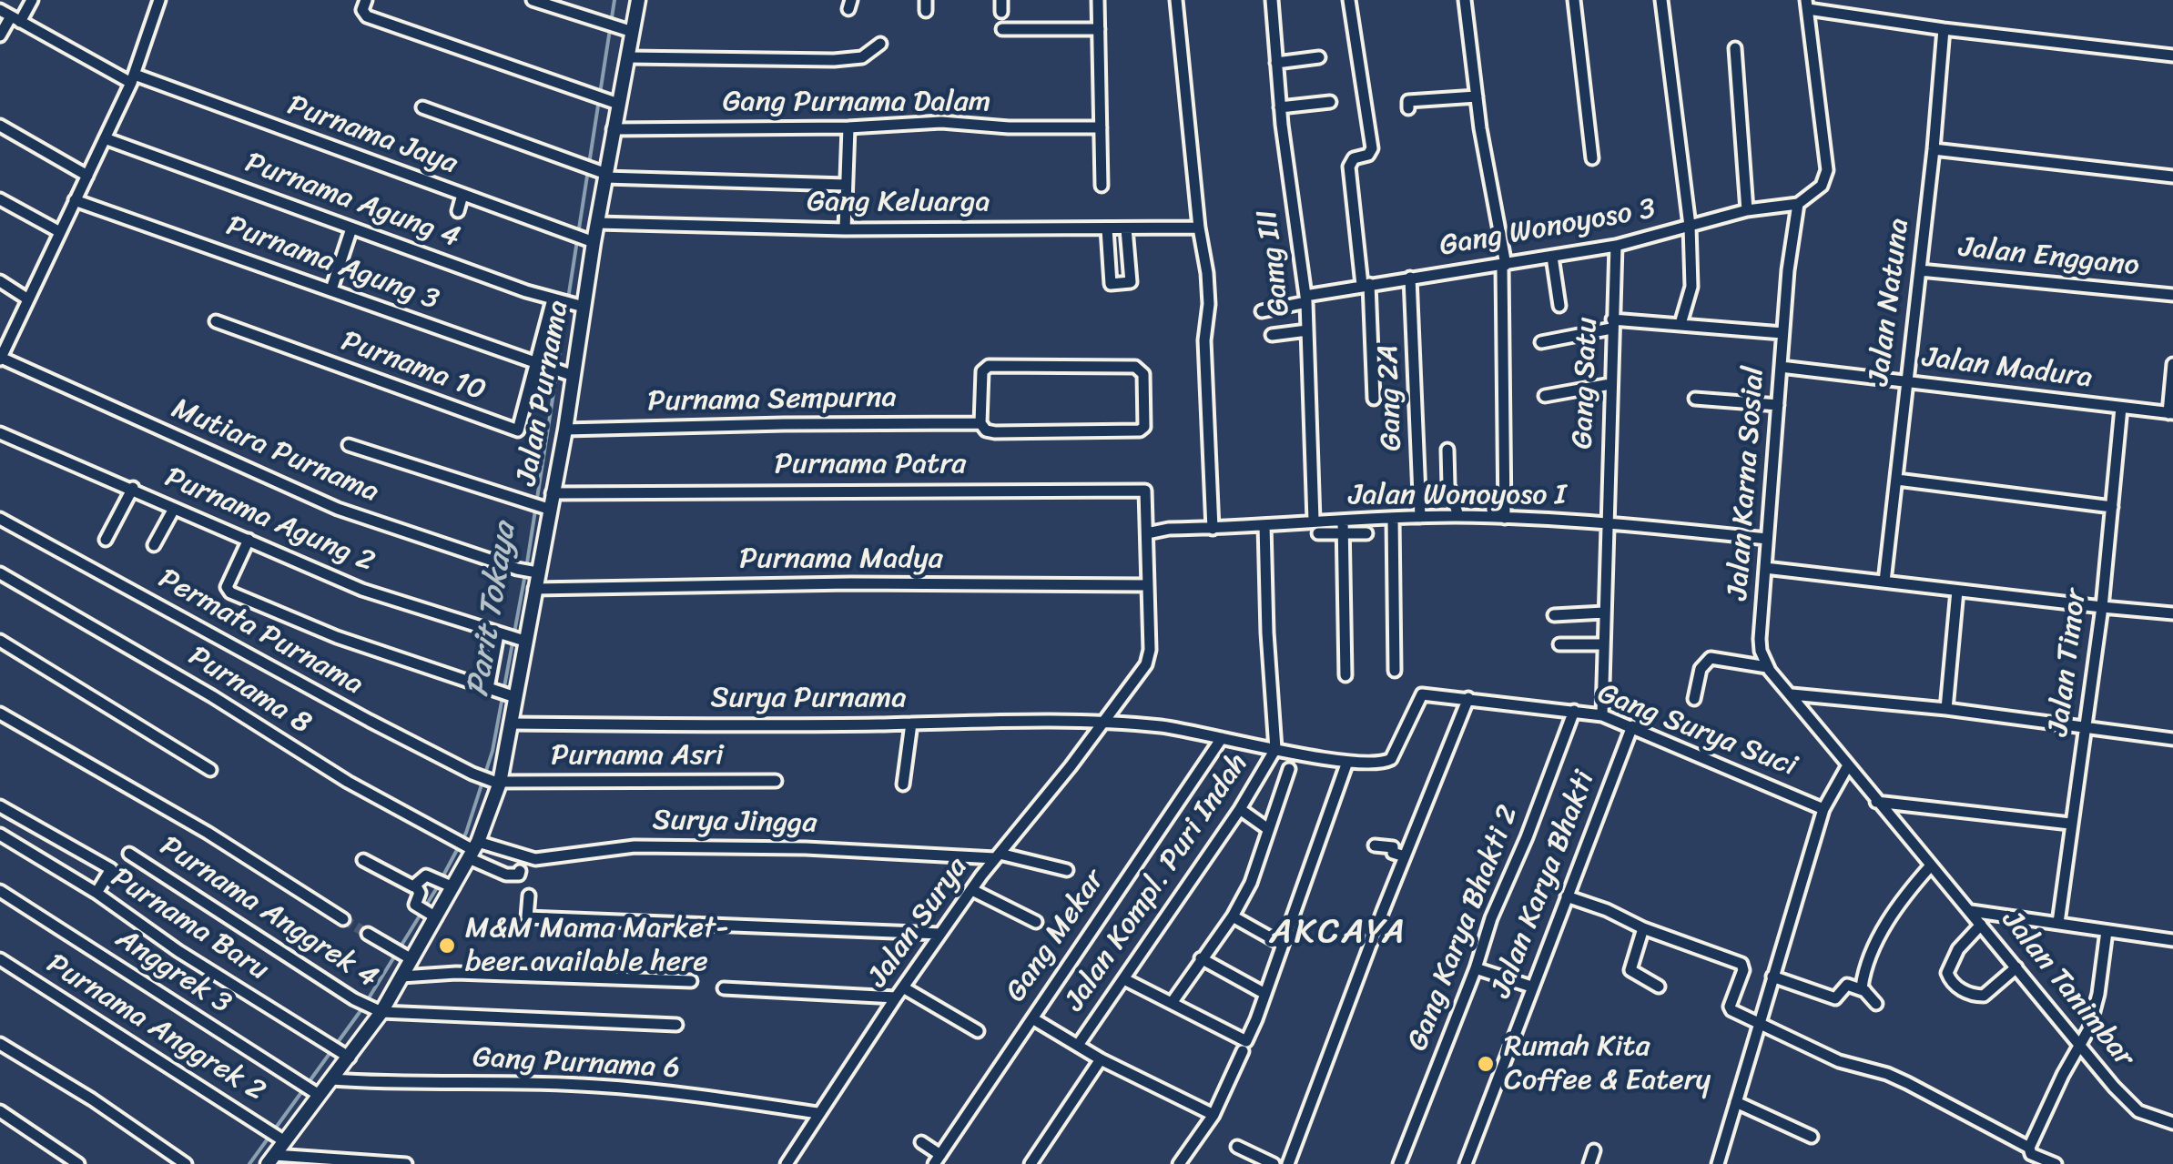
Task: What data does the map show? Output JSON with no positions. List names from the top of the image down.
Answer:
{
  "streets": {
    "street": [
      "Gang Purnama Dalam",
      "Purnama Jaya",
      "Purnama Agung 4",
      "Gang Keluarga",
      "Gang Wonoyoso 3",
      "Jalan Enggano",
      "Gamg III",
      "Purnama Agung 3",
      "Jalan Natuna",
      "Purnama 10",
      "Jalan Madura",
      "Gang Satu",
      "Jalan Purnama",
      "Gang 2A",
      "Purnama Sempurna",
      "Mutiara Purnama",
      "Purnama Patra",
      "Jalan Karna Sosial",
      "Jalan Wonoyoso I",
      "Purnama Agung 2",
      "Purnama Madya",
      "Permata Purnama",
      "Jalan Timor",
      "Purnama 8",
      "Surya Purnama",
      "Gang Surya Suci",
      "Purnama Asri",
      "Surya Jingga",
      "Jalan Kompl. Puri Indah",
      "Jalan Karya Bhakti",
      "Purnama Anggrek 4",
      "Jalan Surya",
      "Purnama Baru",
      "Gang Karya Bhakti 2",
      "Gang Mekar",
      "Anggrek 3",
      "Jalan Tanimbar",
      "Purnama Anggrek 2",
      "Gang Purnama 6"
    ]
  },
  "crossings": [
    ["Gang Purnama Dalam", "Jalan Purnama"],
    ["Purnama Jaya", "Jalan Purnama"],
    ["Purnama Agung 4", "Purnama 10"],
    ["Purnama Agung 4", "Jalan Purnama"],
    ["Gang Keluarga", "Jalan Purnama"],
    ["Gang Wonoyoso 3", "Gamg III"],
    ["Gang Wonoyoso 3", "Gang Satu"],
    ["Gang Wonoyoso 3", "Gang 2A"],
    ["Gang Wonoyoso 3", "Jalan Karna Sosial"],
    ["Jalan Enggano", "Jalan Natuna"],
    ["Gamg III", "Jalan Wonoyoso I"],
    ["Purnama Agung 3", "Purnama 10"],
    ["Purnama Agung 3", "Jalan Purnama"],
    ["Jalan Natuna", "Jalan Madura"],
    ["Jalan Madura", "Jalan Karna Sosial"],
    ["Jalan Madura", "Jalan Timor"],
    ["Gang Satu", "Jalan Wonoyoso I"],
    ["Gang Satu", "Gang Surya Suci"],
    ["Jalan Purnama", "Purnama Sempurna"],
    ["Jalan Purnama", "Mutiara Purnama"],
    ["Jalan Purnama", "Purnama Patra"],
    ["Jalan Purnama", "Purnama Agung 2"],
    ["Jalan Purnama", "Purnama Madya"],
    ["Jalan Purnama", "Permata Purnama"],
    ["Jalan Purnama", "Purnama 8"],
    ["Jalan Purnama", "Surya Purnama"],
    ["Jalan Purnama", "Purnama Asri"],
    ["Jalan Purnama", "Surya Jingga"],
    ["Jalan Purnama", "Purnama Anggrek 4"],
    ["Jalan Purnama", "Purnama Baru"],
    ["Jalan Purnama", "Anggrek 3"],
    ["Jalan Purnama", "Purnama Anggrek 2"],
    ["Jalan Purnama", "Gang Purnama 6"],
    ["Gang 2A", "Jalan Wonoyoso I"],
    ["Purnama Patra", "Jalan Wonoyoso I"],
    ["Purnama Patra", "Jalan Surya"],
    ["Jalan Karna Sosial", "Jalan Wonoyoso I"],
    ["Jalan Wonoyoso I", "Jalan Surya"],
    ["Purnama Madya", "Jalan Surya"],
    ["Permata Purnama", "Purnama Asri"],
    ["Purnama 8", "Surya Jingga"],
    ["Surya Purnama", "Gang Surya Suci"],
    ["Surya Purnama", "Jalan Surya"],
    ["Gang Surya Suci", "Jalan Kompl. Puri Indah"],
    ["Gang Surya Suci", "Jalan Karya Bhakti"],
    ["Gang Surya Suci", "Jalan Surya"],
    ["Gang Surya Suci", "Gang Karya Bhakti 2"],
    ["Gang Surya Suci", "Gang Mekar"],
    ["Surya Jingga", "Jalan Surya"],
    ["Jalan Surya", "Gang Purnama 6"]
  ],
  "districts": ["AKCAYA"],
  "water": ["Parit Tokaya"],
  "places": ["M&M Mama Market- beer available here", "Rumah Kita Coffee & Eatery"]
}
